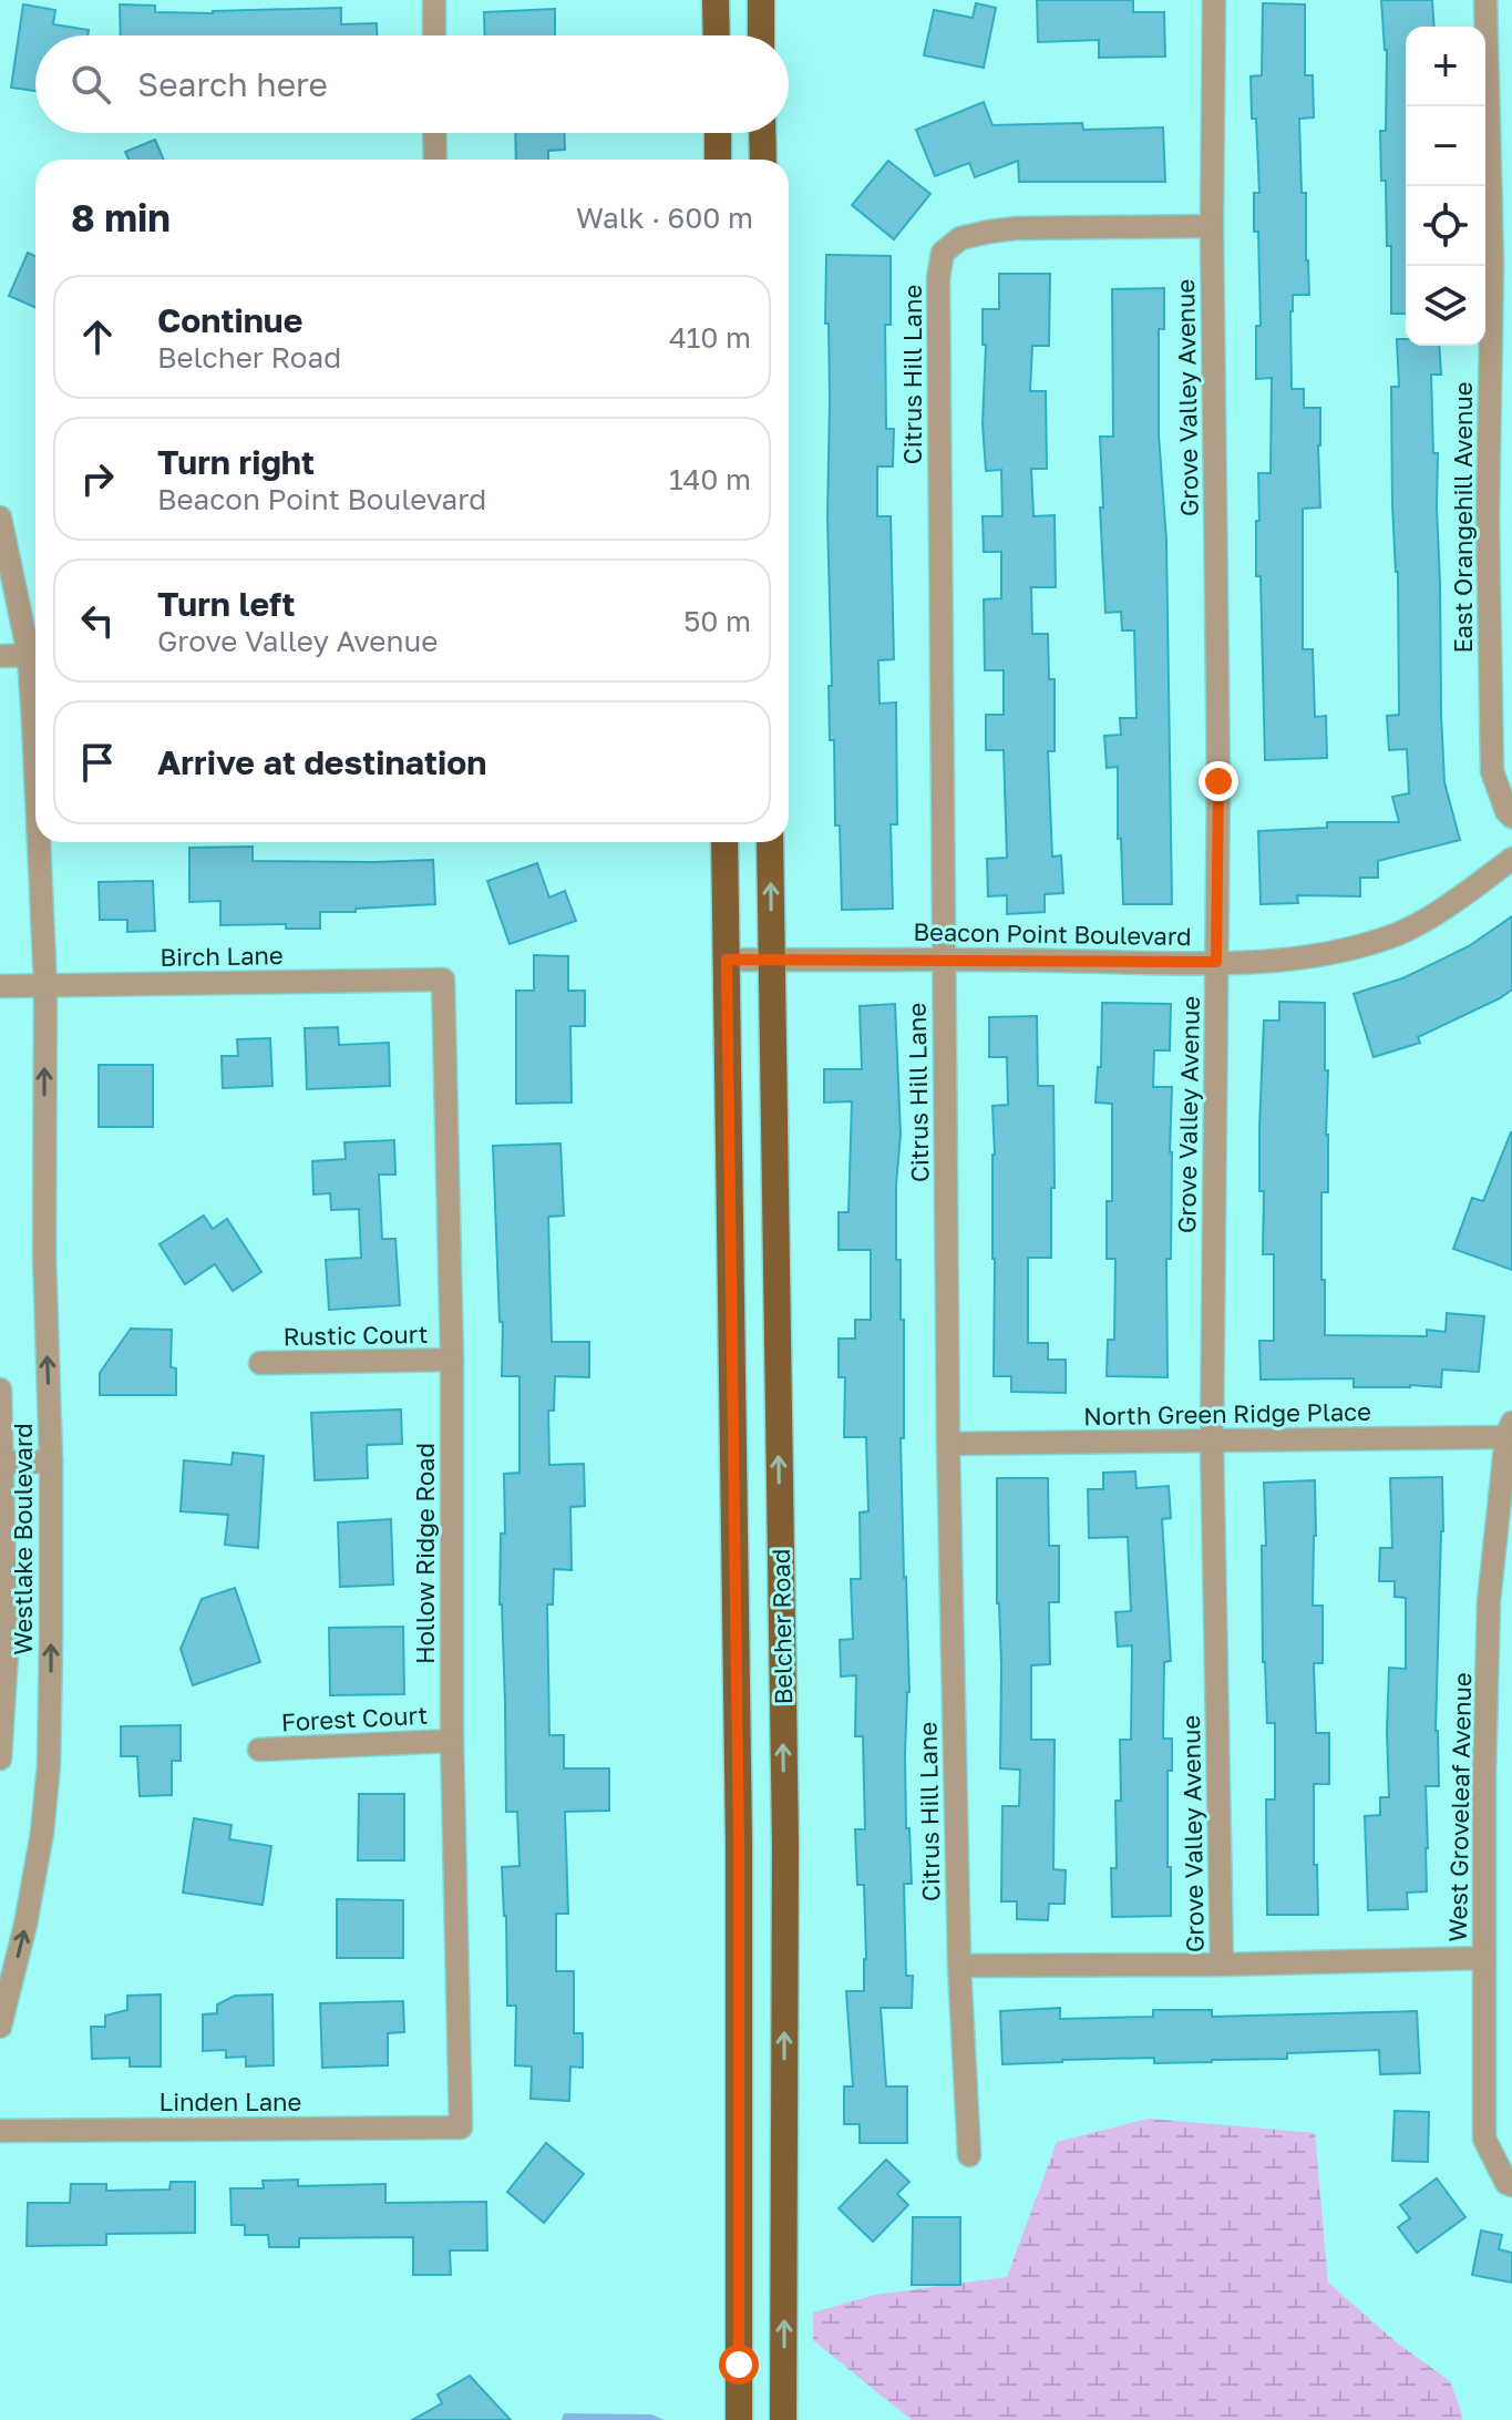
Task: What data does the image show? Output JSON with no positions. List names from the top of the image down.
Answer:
{
  "streets": {
    "main road": ["Belcher Road"],
    "street": [
      "Citrus Hill Lane",
      "Grove Valley Avenue",
      "East Orangehill Avenue",
      "Beacon Point Boulevard",
      "Birch Lane",
      "Rustic Court",
      "North Green Ridge Place",
      "Westlake Boulevard",
      "Hollow Ridge Road",
      "Forest Court",
      "West Groveleaf Avenue",
      "Linden Lane"
    ]
  },
  "crossings": [
    ["Citrus Hill Lane", "Grove Valley Avenue"],
    ["Citrus Hill Lane", "Beacon Point Boulevard"],
    ["Citrus Hill Lane", "North Green Ridge Place"],
    ["Grove Valley Avenue", "Beacon Point Boulevard"],
    ["Grove Valley Avenue", "North Green Ridge Place"],
    ["Beacon Point Boulevard", "Belcher Road"],
    ["Birch Lane", "Westlake Boulevard"],
    ["Birch Lane", "Hollow Ridge Road"],
    ["Rustic Court", "Hollow Ridge Road"],
    ["North Green Ridge Place", "West Groveleaf Avenue"],
    ["Hollow Ridge Road", "Forest Court"],
    ["Hollow Ridge Road", "Linden Lane"]
  ],
  "page": {
    "map_buttons": ["+", "−"],
    "search": "Search here",
    "heading": ["8 min", "Walk · 600 m"],
    "list": [
      ["Continue", "Belcher Road", "410 m"],
      ["Turn right", "Beacon Point Boulevard", "140 m"],
      ["Turn left", "Grove Valley Avenue", "50 m"],
      "Arrive at destination"
    ]
  }
}
